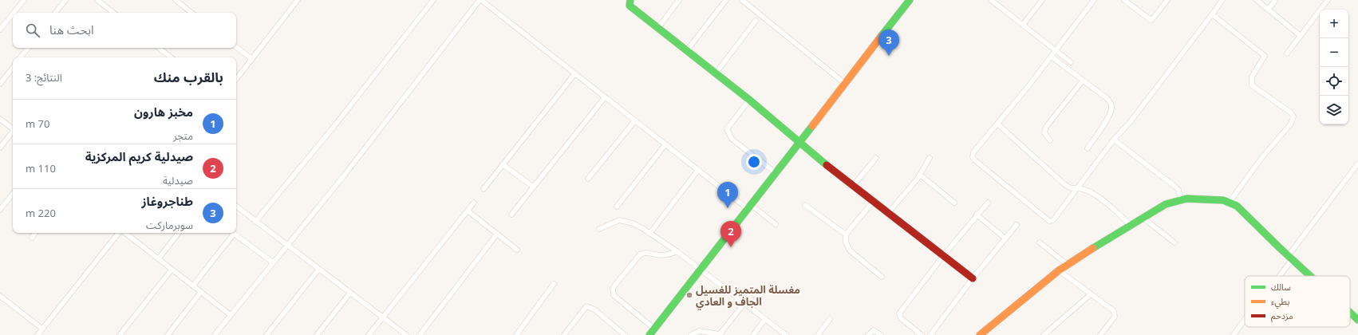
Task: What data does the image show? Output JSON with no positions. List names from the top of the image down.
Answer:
{
  "places": ["مغسلة المتميز للغسيل الجاف و العادي"],
  "legend": ["سالك", "بطيء", "مزدحم"],
  "page": {
    "map_buttons": ["+", "−"],
    "search": "ابحث هنا",
    "pins": ["3", "1", "2"],
    "heading": ["بالقرب منك", "النتائج: 3"],
    "list": [
      {
        "mark": "1",
        "name": "مخبز هارون",
        "note": "متجر",
        "value": "70 m"
      },
      {
        "mark": "2",
        "name": "صيدلية كريم المركزية",
        "note": "صيدلية",
        "value": "110 m"
      },
      {
        "mark": "3",
        "name": "طناجروغاز",
        "note": "سوبرماركت",
        "value": "220 m"
      }
    ]
  }
}
